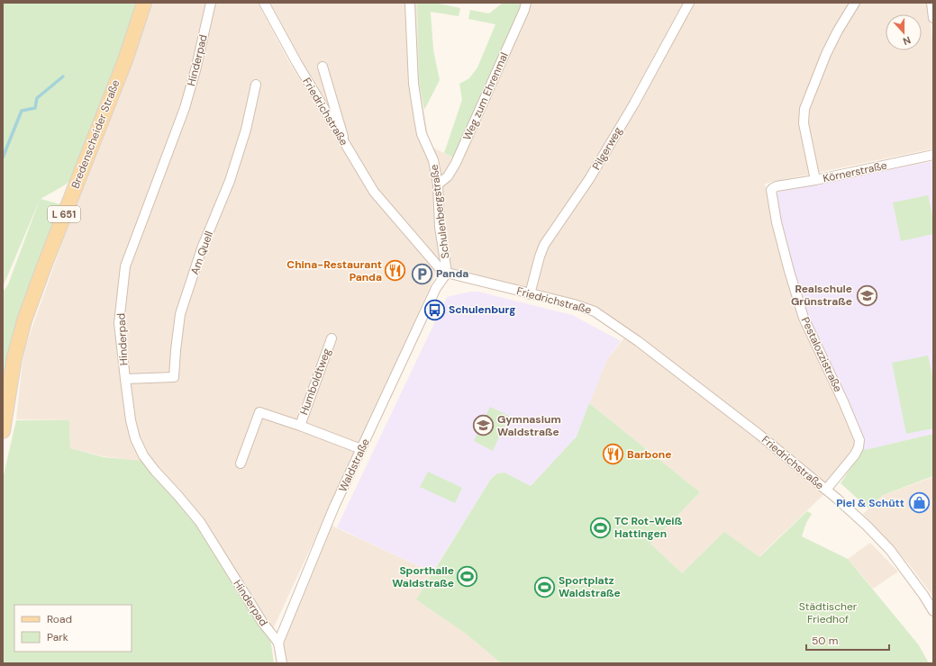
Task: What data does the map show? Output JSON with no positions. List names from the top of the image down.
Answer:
{
  "streets": {
    "main road": ["Bredenscheider Straße", "L 651"],
    "street": [
      "Hinderpad",
      "Weg zum Ehrenmal",
      "Friedrichstraße",
      "Pilgerweg",
      "Körnerstraße",
      "Schulenbergstraße",
      "Am Quell",
      "Pestalozzistraße",
      "Humboldtweg",
      "Waldstraße"
    ]
  },
  "crossings": [
    ["Hinderpad", "Am Quell"],
    ["Hinderpad", "Waldstraße"],
    ["Weg zum Ehrenmal", "Schulenbergstraße"],
    ["Friedrichstraße", "Pilgerweg"],
    ["Friedrichstraße", "Schulenbergstraße"],
    ["Friedrichstraße", "Pestalozzistraße"],
    ["Friedrichstraße", "Waldstraße"],
    ["Körnerstraße", "Pestalozzistraße"],
    ["Schulenbergstraße", "Waldstraße"],
    ["Humboldtweg", "Waldstraße"]
  ],
  "parks": ["Städtischer Friedhof"],
  "places": {
    "restaurant": ["China-Restaurant Panda", "Barbone"],
    "parking": ["Panda"],
    "school or university": ["Realschule Grünstraße", "Gymnasium Waldstraße"],
    "bus stop": ["Schulenburg"],
    "shop": ["Piel & Schütt"],
    "sports": ["TC Rot-Weiß Hattingen", "Sporthalle Waldstraße", "Sportplatz Waldstraße"]
  },
  "legend": ["Road", "Park"],
  "scale_bar": "50 m",
  "north": "bottom"
}
